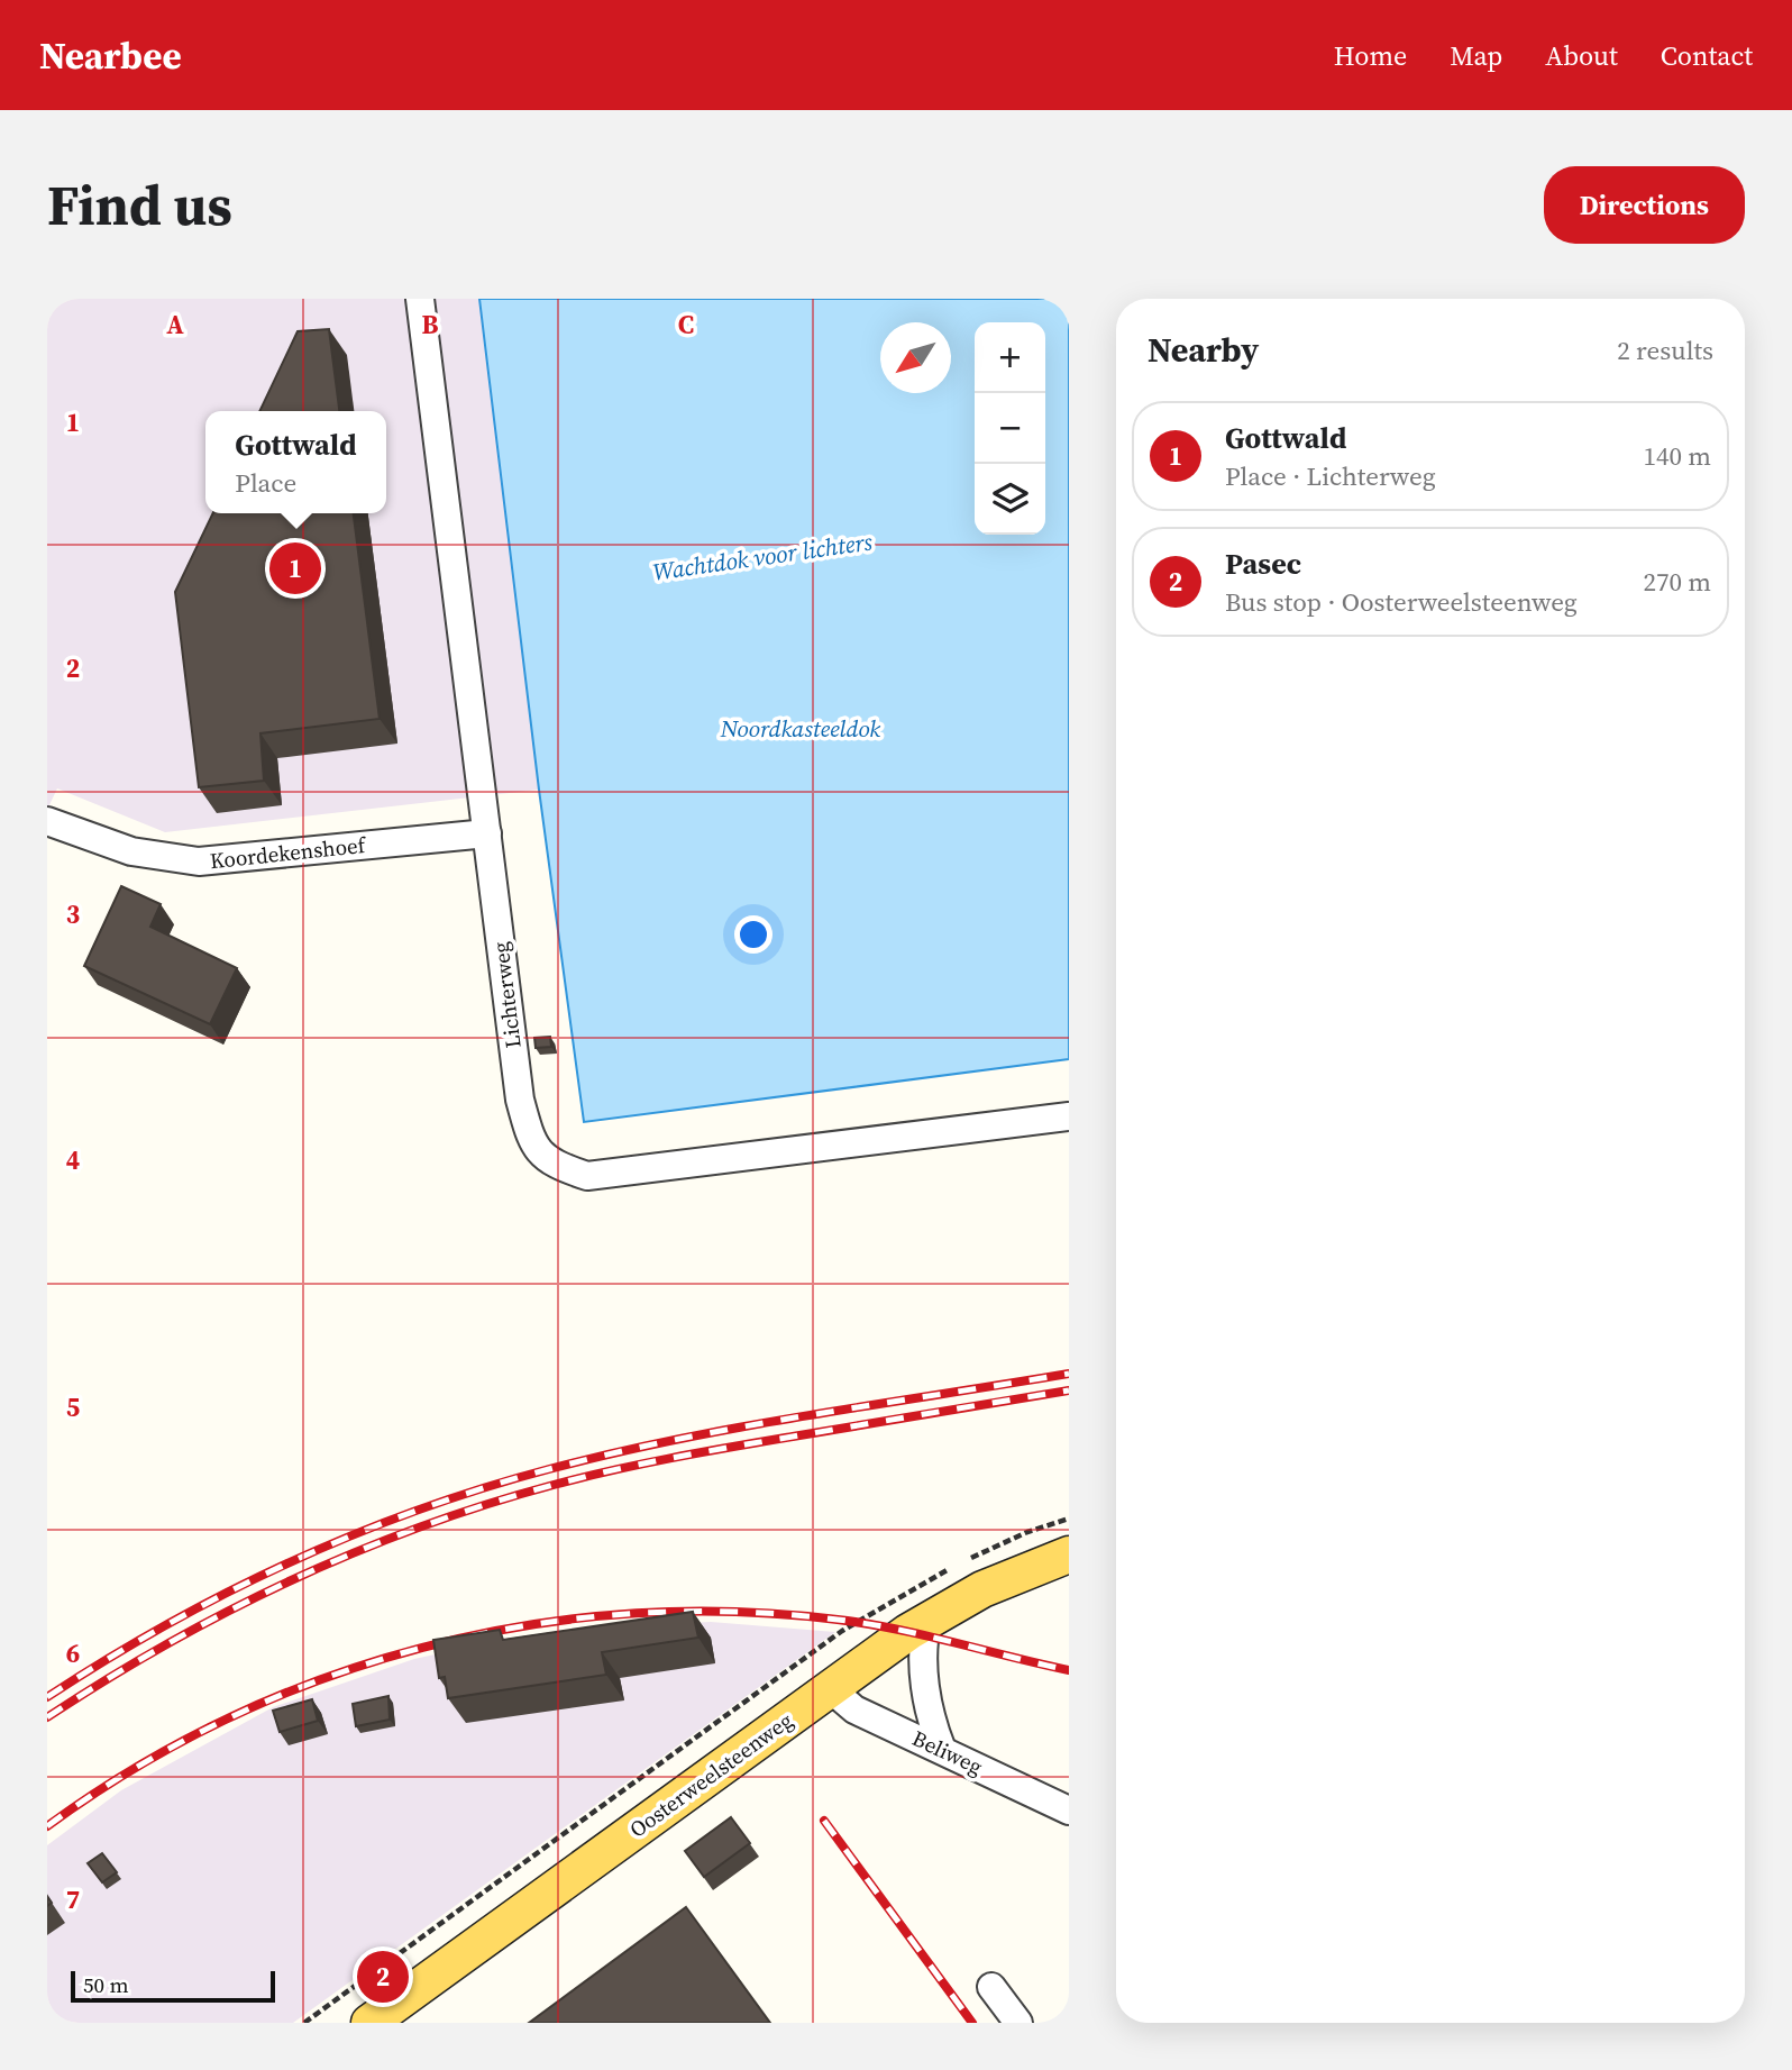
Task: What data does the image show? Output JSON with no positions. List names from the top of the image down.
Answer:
{
  "streets": {
    "main road": ["Oosterweelsteenweg"],
    "street": ["Koordekenshoef", "Lichterweg", "Beliweg"]
  },
  "crossings": [
    ["Koordekenshoef", "Lichterweg"],
    ["Beliweg", "Oosterweelsteenweg"]
  ],
  "water": ["Wachtdok voor lichters", "Noordkasteeldok"],
  "scale_bar": "50 m",
  "north": "bottom left",
  "page": {
    "header": "Nearbee",
    "nav": [
      "Home",
      "Map",
      "About",
      "Contact"
    ],
    "buttons": "Directions",
    "title": "Find us",
    "heading": ["Nearby", "2 results"],
    "map_buttons": ["+", "−"],
    "list": [
      {
        "mark": "1",
        "name": "Gottwald",
        "note": "Place · Lichterweg",
        "value": "140 m"
      },
      {
        "mark": "2",
        "name": "Pasec",
        "note": "Bus stop · Oosterweelsteenweg",
        "value": "270 m"
      }
    ],
    "popup": ["Gottwald", "Place"],
    "pins": ["1", "2"],
    "scale": "50 m"
  },
  "grid": {
    "columns": ["A", "B", "C"],
    "rows": [
      "1",
      "2",
      "3",
      "4",
      "5",
      "6",
      "7"
    ]
  }
}
